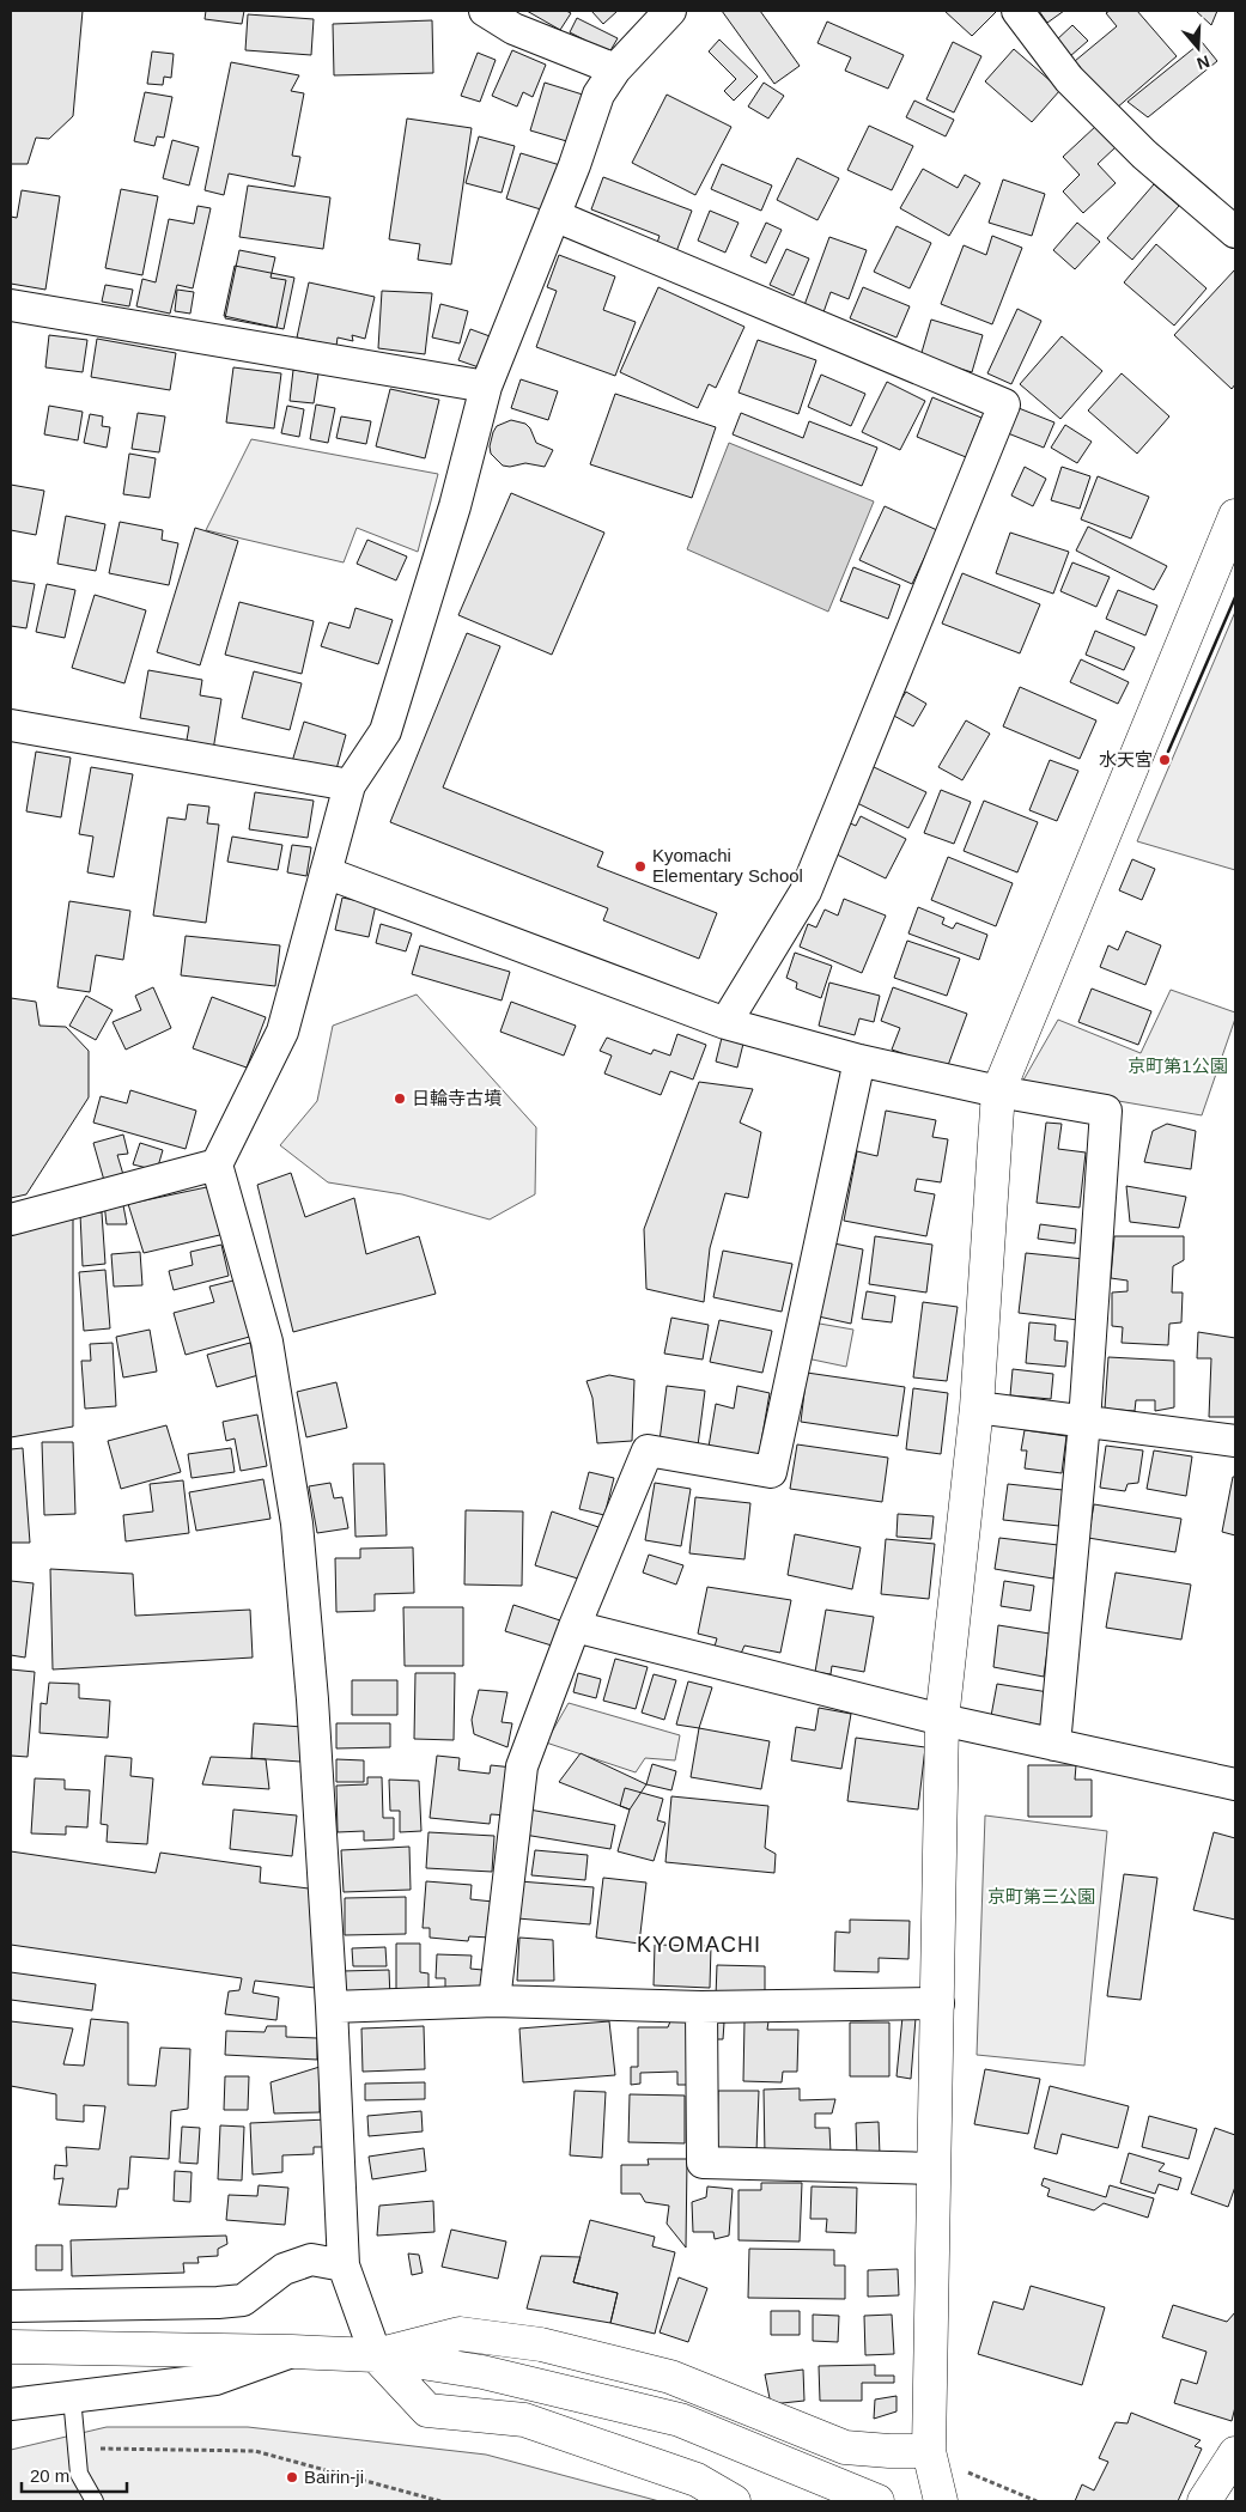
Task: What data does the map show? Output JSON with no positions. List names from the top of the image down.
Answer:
{
  "districts": ["KYOMACHI"],
  "parks": ["京町第1公園", "京町第三公園"],
  "places": [
    "水天宮",
    "Kyomachi Elementary School",
    "日輪寺古墳",
    "Bairin-ji"
  ],
  "scale_bar": "20 m",
  "north": "bottom"
}
